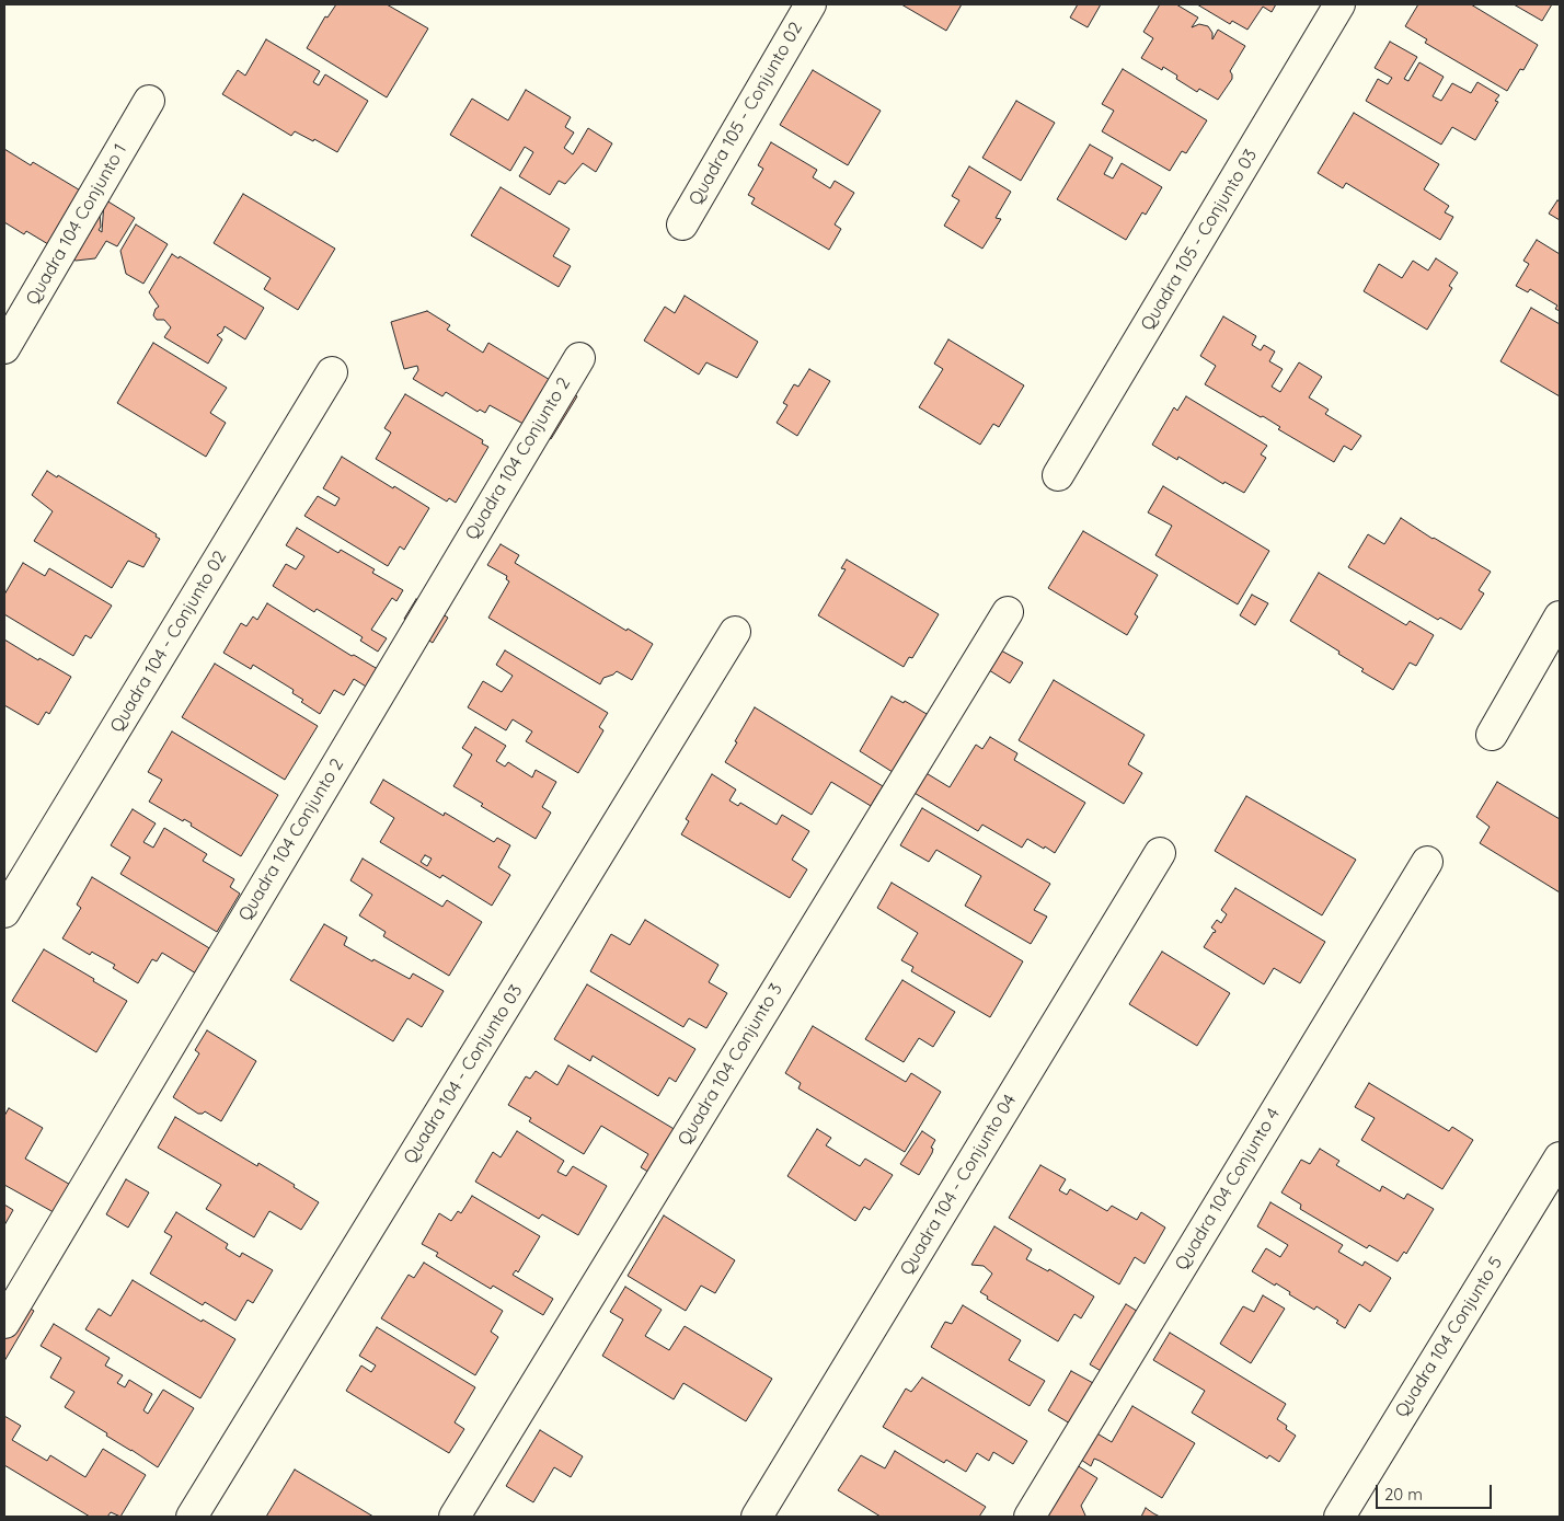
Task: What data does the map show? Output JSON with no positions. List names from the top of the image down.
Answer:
{
  "streets": {
    "street": [
      "Quadra 105 - Conjunto 02",
      "Quadra 104 Conjunto 1",
      "Quadra 105 - Conjunto 03",
      "Quadra 104 Conjunto 2",
      "Quadra 104 - Conjunto 02",
      "Quadra 104 Conjunto 3",
      "Quadra 104 - Conjunto 03",
      "Quadra 104 - Conjunto 04",
      "Quadra 104 Conjunto 4",
      "Quadra 104 Conjunto 5"
    ]
  },
  "scale_bar": "20 m"
}
